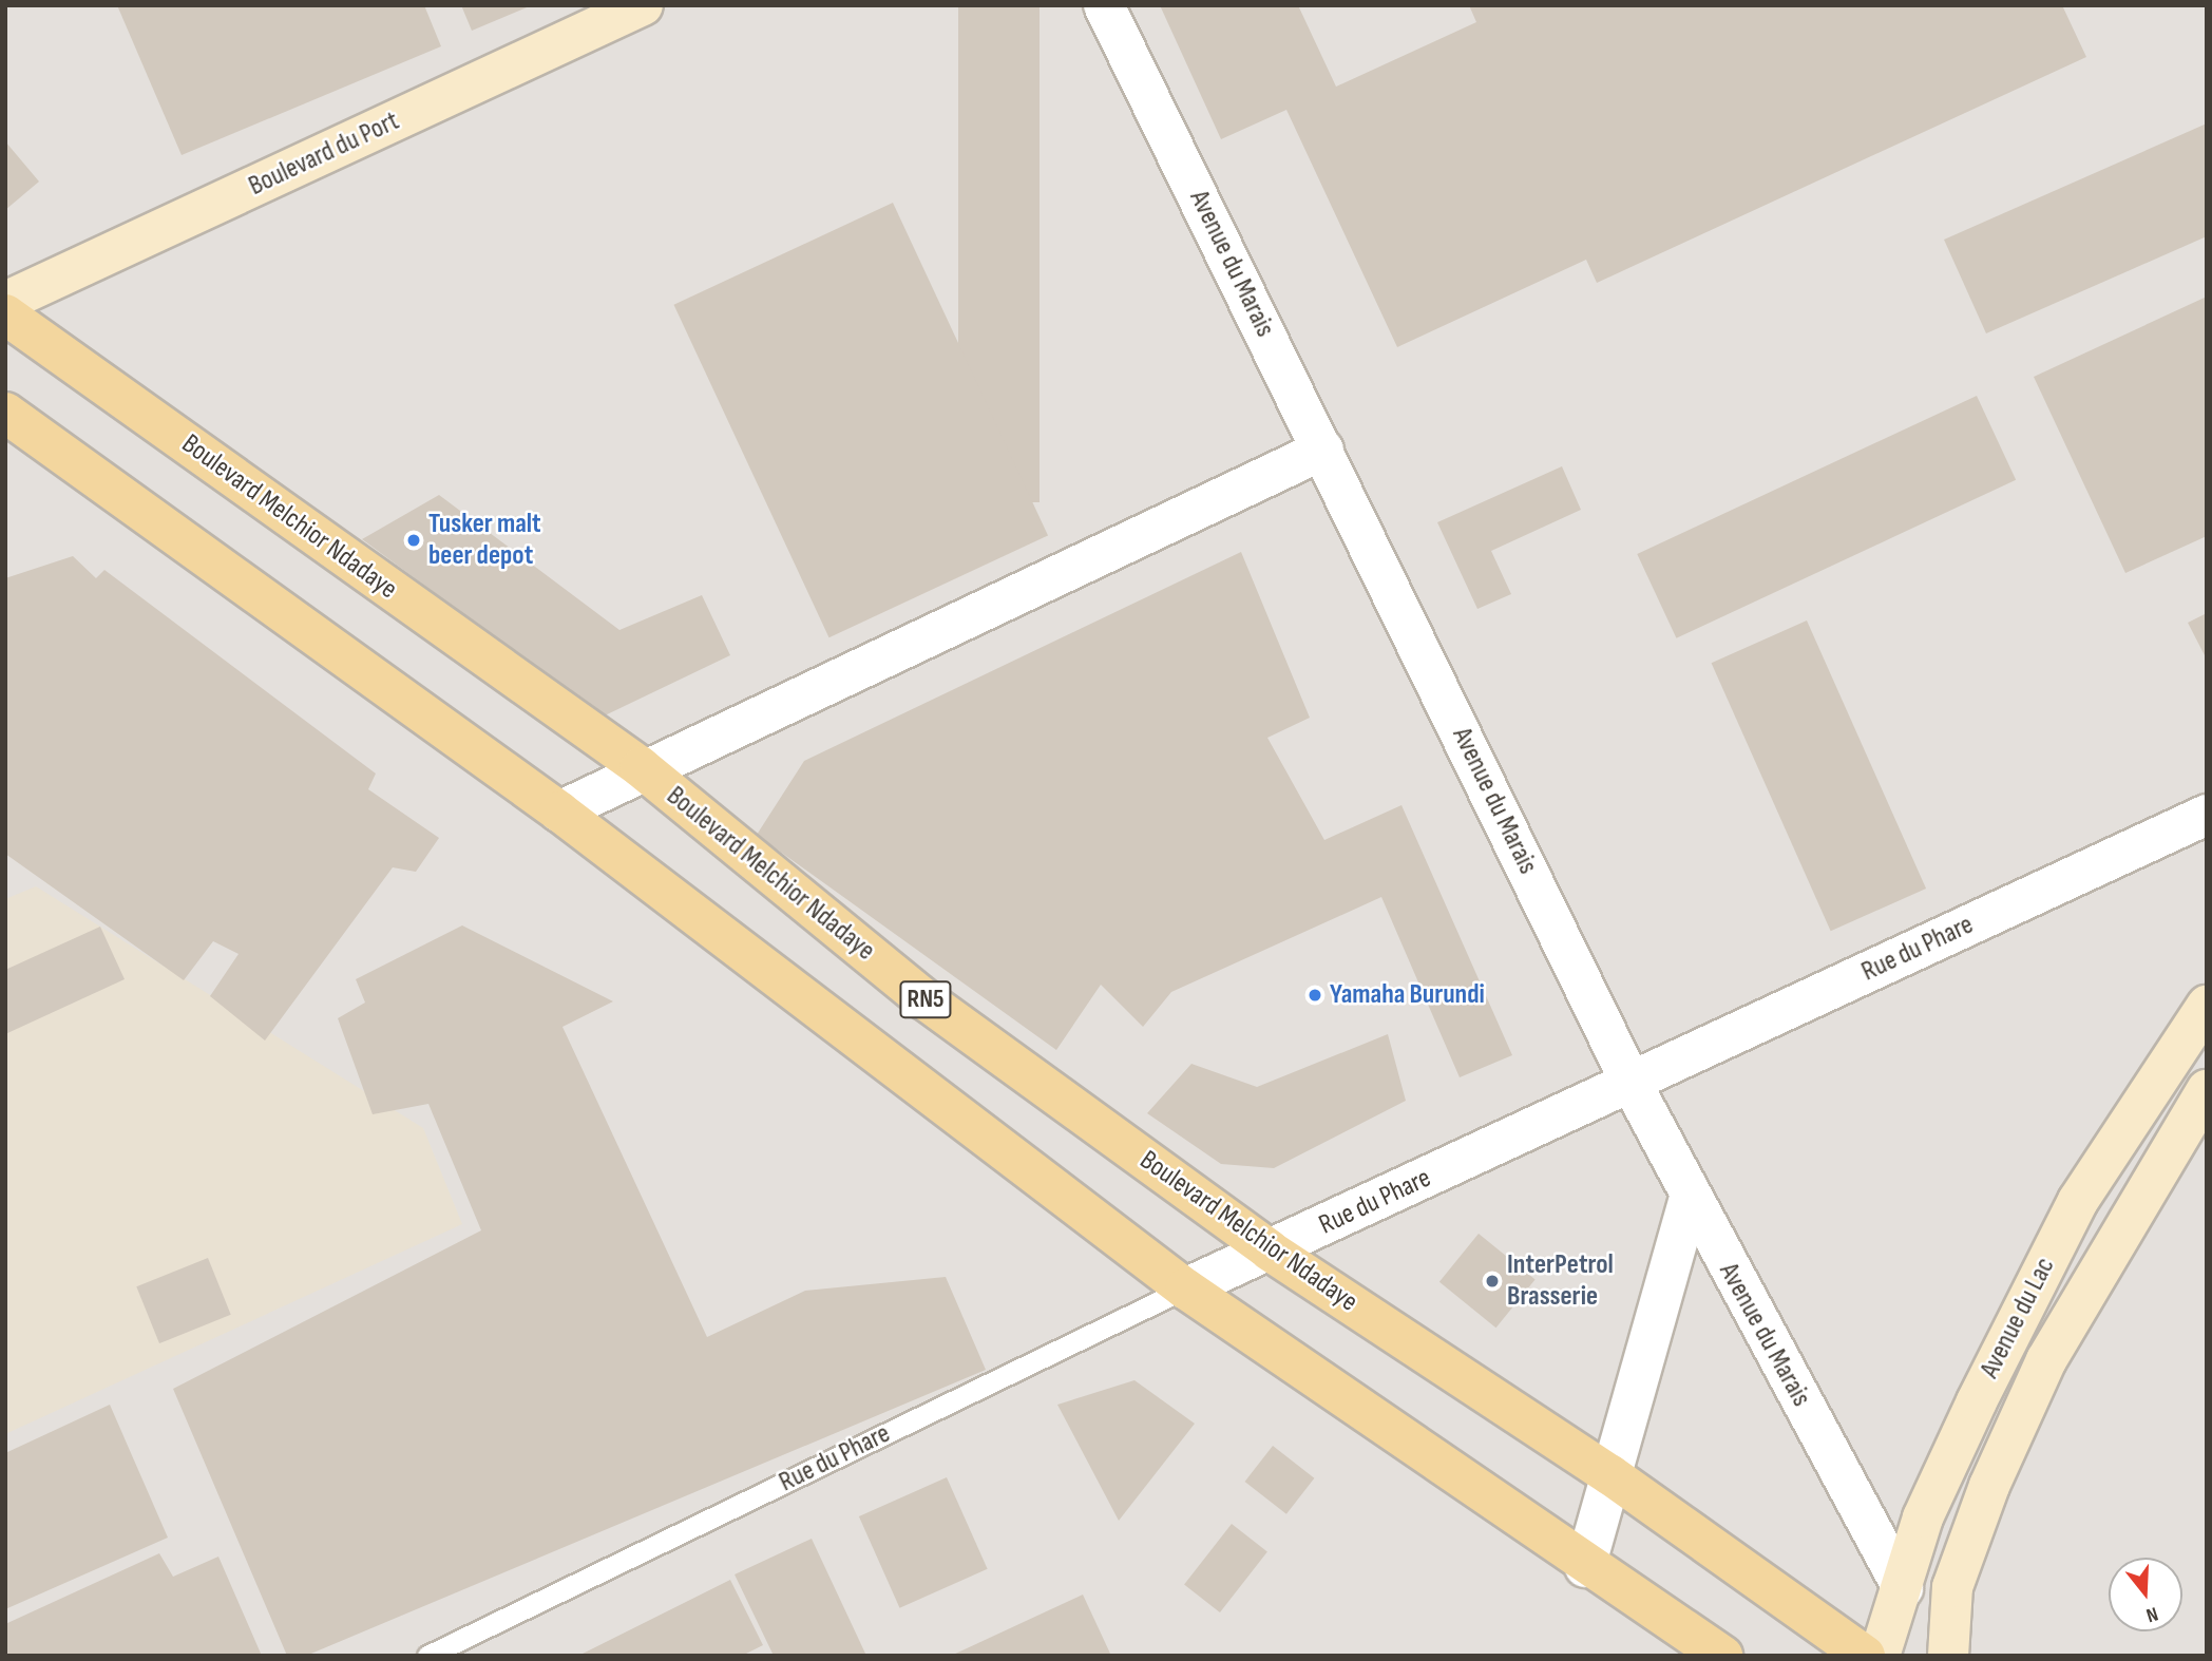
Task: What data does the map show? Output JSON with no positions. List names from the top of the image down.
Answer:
{
  "streets": {
    "main road": [
      "Boulevard du Port",
      "Boulevard Melchior Ndadaye",
      "RN5",
      "Avenue du Lac"
    ],
    "street": ["Avenue du Marais", "Rue du Phare"]
  },
  "crossings": [
    ["Avenue du Marais", "Rue du Phare"],
    ["Avenue du Marais", "Avenue du Lac"],
    ["Boulevard Melchior Ndadaye", "Rue du Phare"],
    ["Rue du Phare", "RN5"]
  ],
  "places": ["Tusker malt beer depot", "Yamaha Burundi", "InterPetrol Brasserie"],
  "north": "bottom"
}
